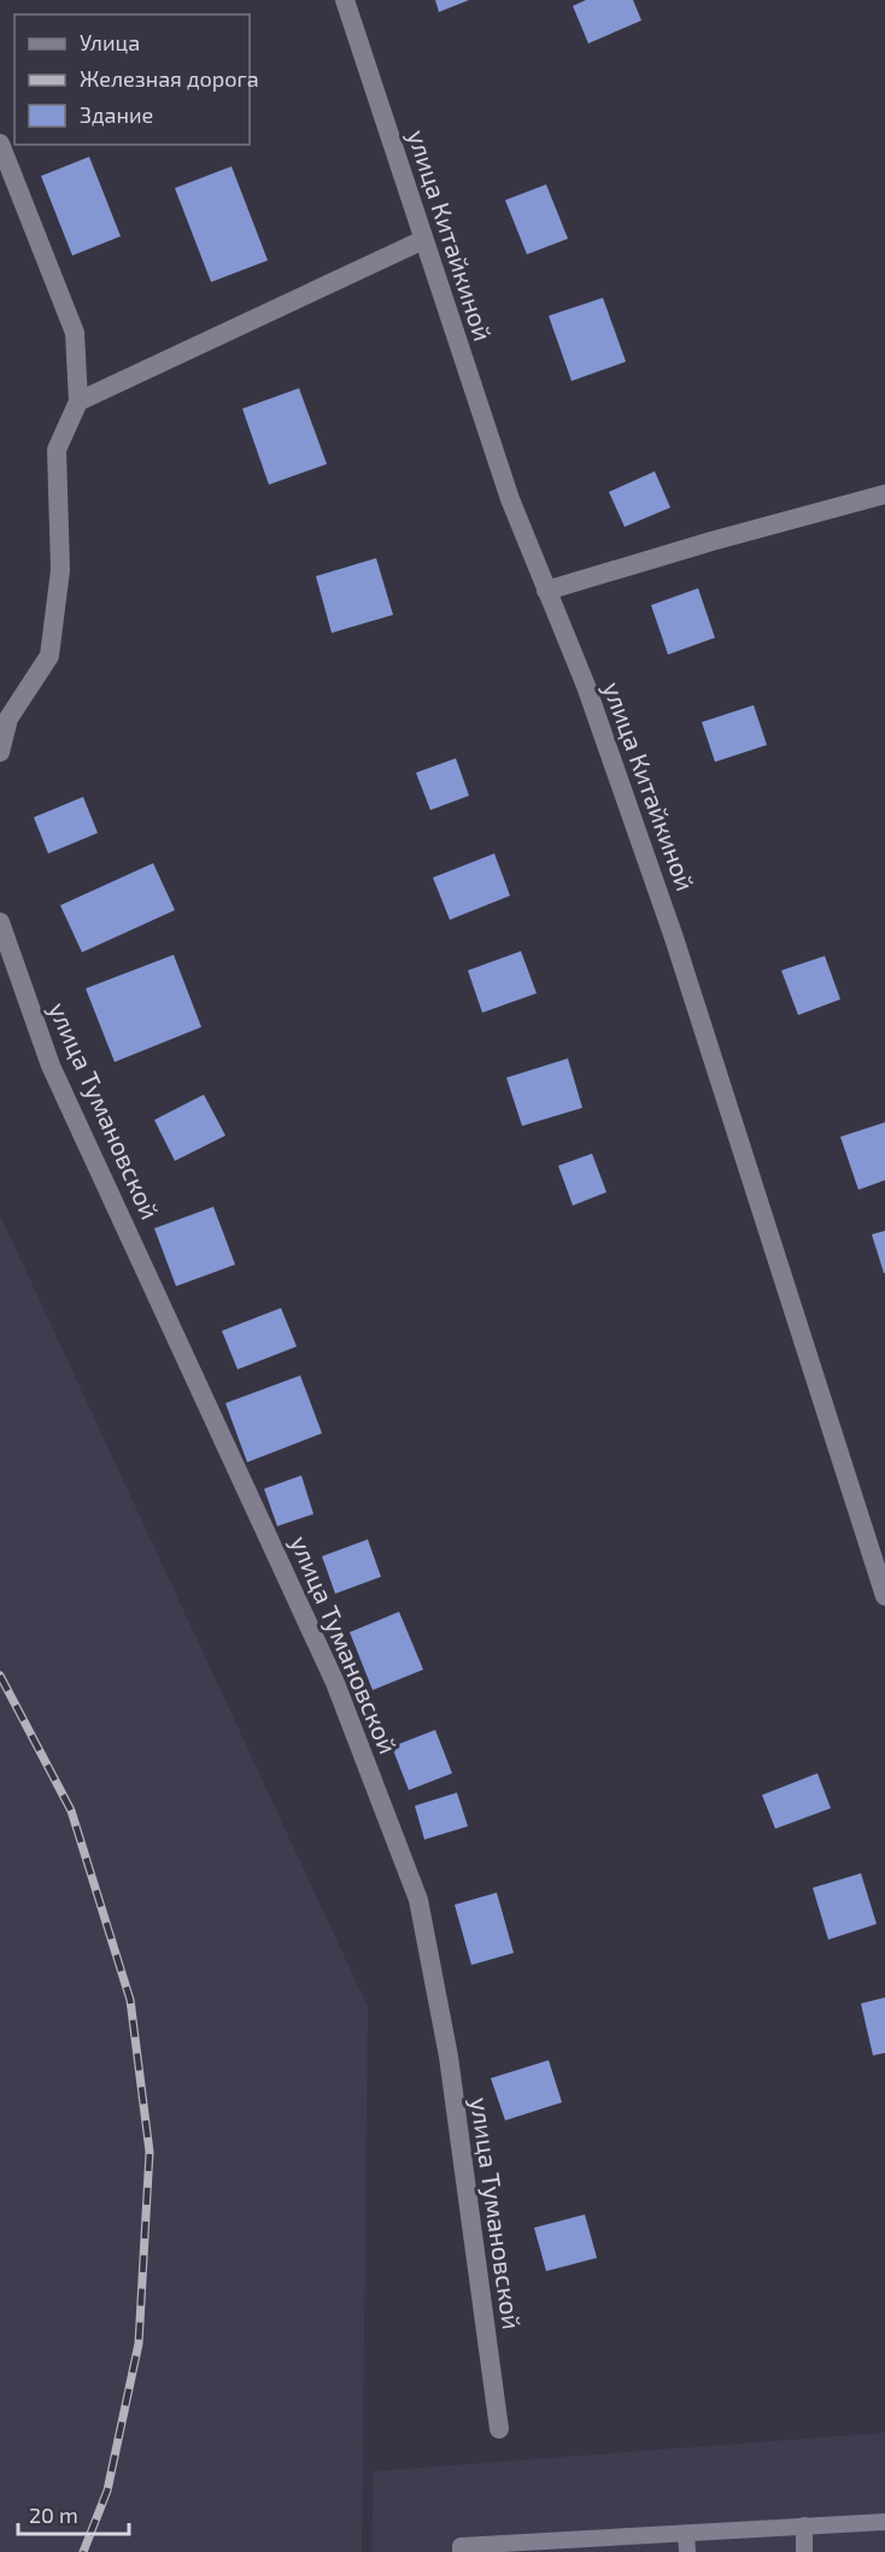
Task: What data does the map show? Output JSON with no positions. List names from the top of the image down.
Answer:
{
  "streets": {
    "street": ["улица Китайкиной", "улица Тумановской"]
  },
  "legend": ["Улица", "Железная дорога", "Здание"],
  "scale_bar": "20 m"
}
